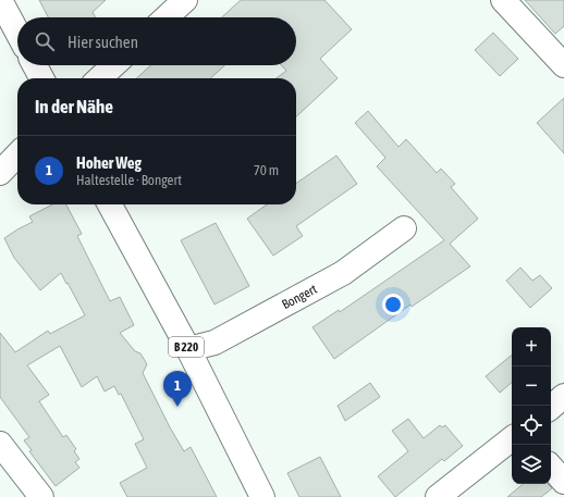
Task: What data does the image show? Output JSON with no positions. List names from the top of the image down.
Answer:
{
  "streets": {
    "street": ["Bongert", "B 220"]
  },
  "crossings": [
    ["Bongert", "B 220"]
  ],
  "page": {
    "search": "Hier suchen",
    "heading": "In der Nähe",
    "list": [
      {
        "mark": "1",
        "name": "Hoher Weg",
        "note": "Haltestelle · Bongert",
        "value": "70 m"
      }
    ],
    "map_buttons": ["+", "−"],
    "pins": "1"
  }
}
